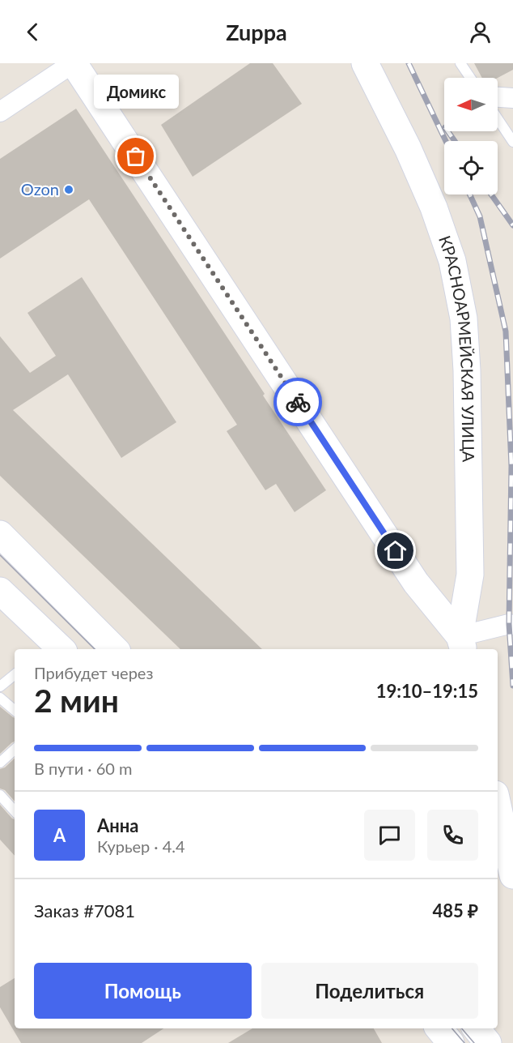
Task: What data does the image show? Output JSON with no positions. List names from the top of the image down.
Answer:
{
  "streets": {
    "main road": ["КРАСНОАРМЕЙСКАЯ УЛИЦА"]
  },
  "places": ["Домикс", "Ozon"],
  "north": "left",
  "page": {
    "header": "Zuppa",
    "bubble": "Домикс",
    "heading": ["2 мин", "Прибудет через", "19:10–19:15"],
    "panel": [
      "Анна",
      "Курьер · 4.4",
      "Заказ #7081",
      "485 ₽"
    ],
    "bar": "В пути · 60 m",
    "round": "А",
    "buttons": ["Помощь", "Поделиться"]
  }
}
